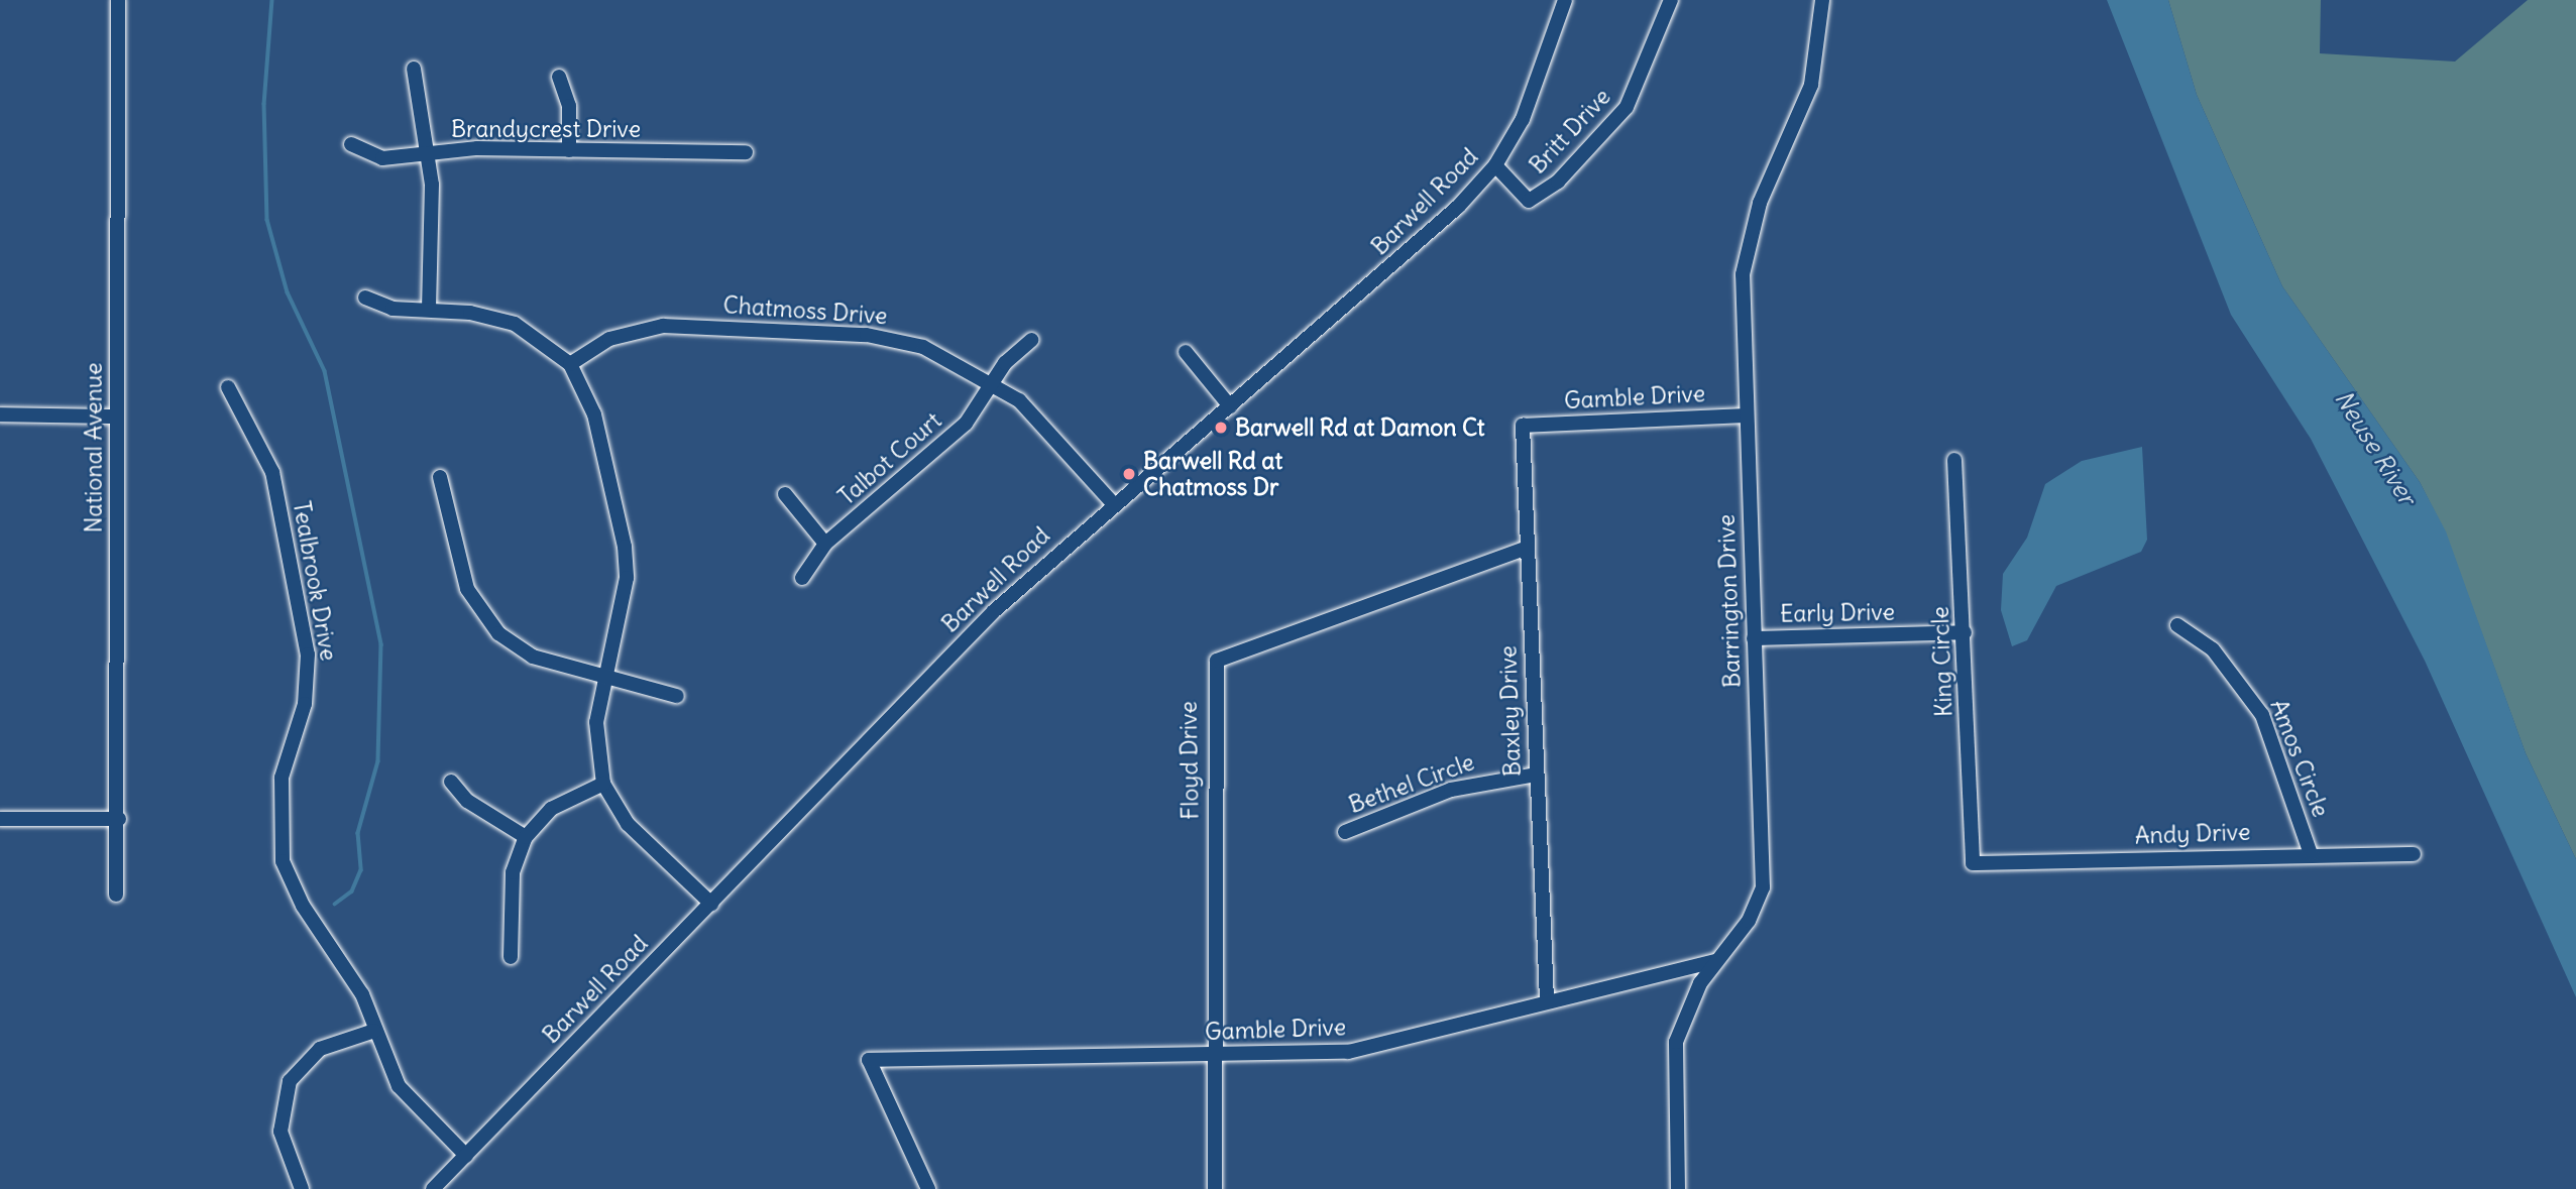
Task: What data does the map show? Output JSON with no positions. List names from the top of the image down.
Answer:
{
  "streets": {
    "street": [
      "Brandycrest Drive",
      "Britt Drive",
      "Barwell Road",
      "Chatmoss Drive",
      "Gamble Drive",
      "National Avenue",
      "Talbot Court",
      "Tealbrook Drive",
      "Barrington Drive",
      "Early Drive",
      "King Circle",
      "Baxley Drive",
      "Amos Circle",
      "Floyd Drive",
      "Bethel Circle",
      "Andy Drive"
    ]
  },
  "crossings": [
    ["Britt Drive", "Barwell Road"],
    ["Barwell Road", "Chatmoss Drive"],
    ["Barwell Road", "Tealbrook Drive"],
    ["Chatmoss Drive", "Talbot Court"],
    ["Gamble Drive", "Barrington Drive"],
    ["Gamble Drive", "Baxley Drive"],
    ["Gamble Drive", "Floyd Drive"],
    ["Barrington Drive", "Early Drive"],
    ["Early Drive", "King Circle"],
    ["King Circle", "Andy Drive"],
    ["Baxley Drive", "Floyd Drive"],
    ["Baxley Drive", "Bethel Circle"],
    ["Amos Circle", "Andy Drive"]
  ],
  "water": ["Neuse River"],
  "places": ["Barwell Rd at Damon Ct", "Barwell Rd at Chatmoss Dr"]
}
